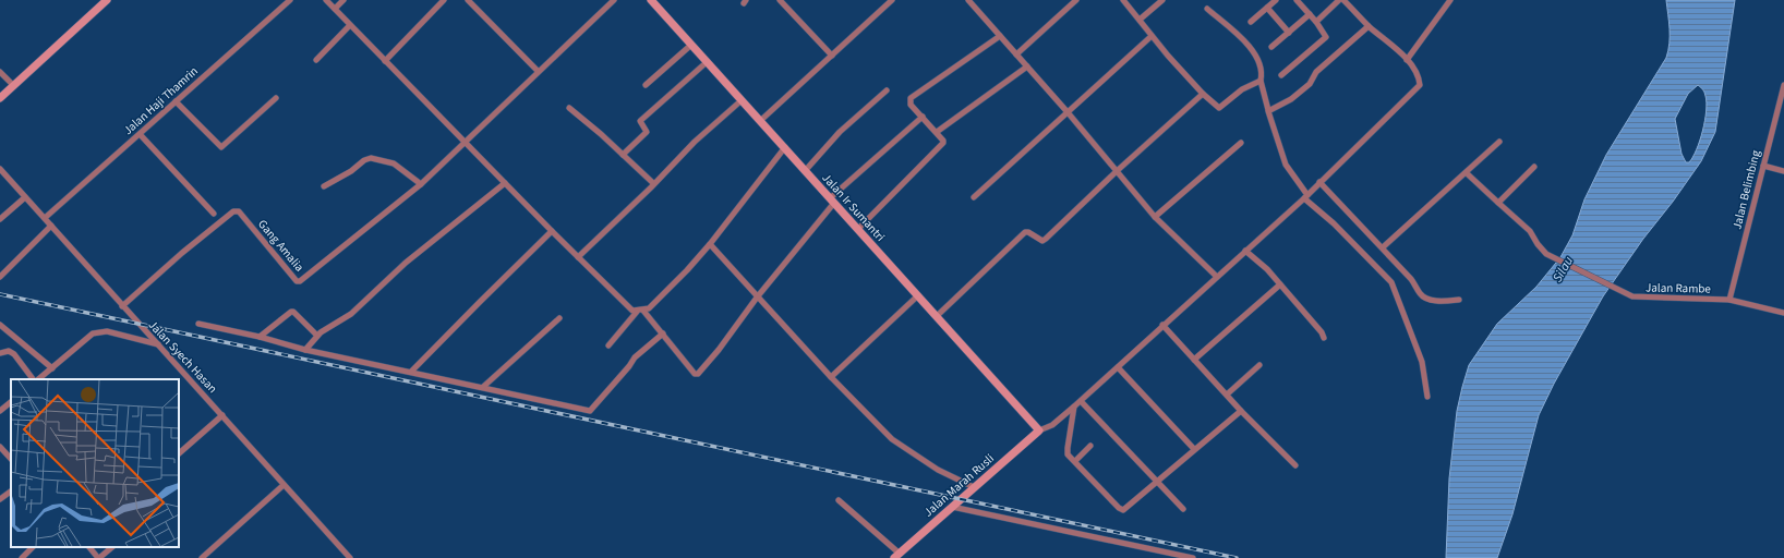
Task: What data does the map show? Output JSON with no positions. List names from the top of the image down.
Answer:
{
  "streets": {
    "main road": ["Jalan Ir Sumantri", "Jalan Marah Rusli"],
    "street": [
      "Jalan Haji Thamrin",
      "Jalan Belimbing",
      "Gang Amalia",
      "Jalan Rambe",
      "Jalan Syech Hasan"
    ]
  },
  "crossings": [
    ["Jalan Haji Thamrin", "Jalan Syech Hasan"],
    ["Jalan Belimbing", "Jalan Rambe"],
    ["Jalan Ir Sumantri", "Jalan Marah Rusli"],
    ["Gang Amalia", "Jalan Syech Hasan"]
  ],
  "water": ["Silau"]
}
